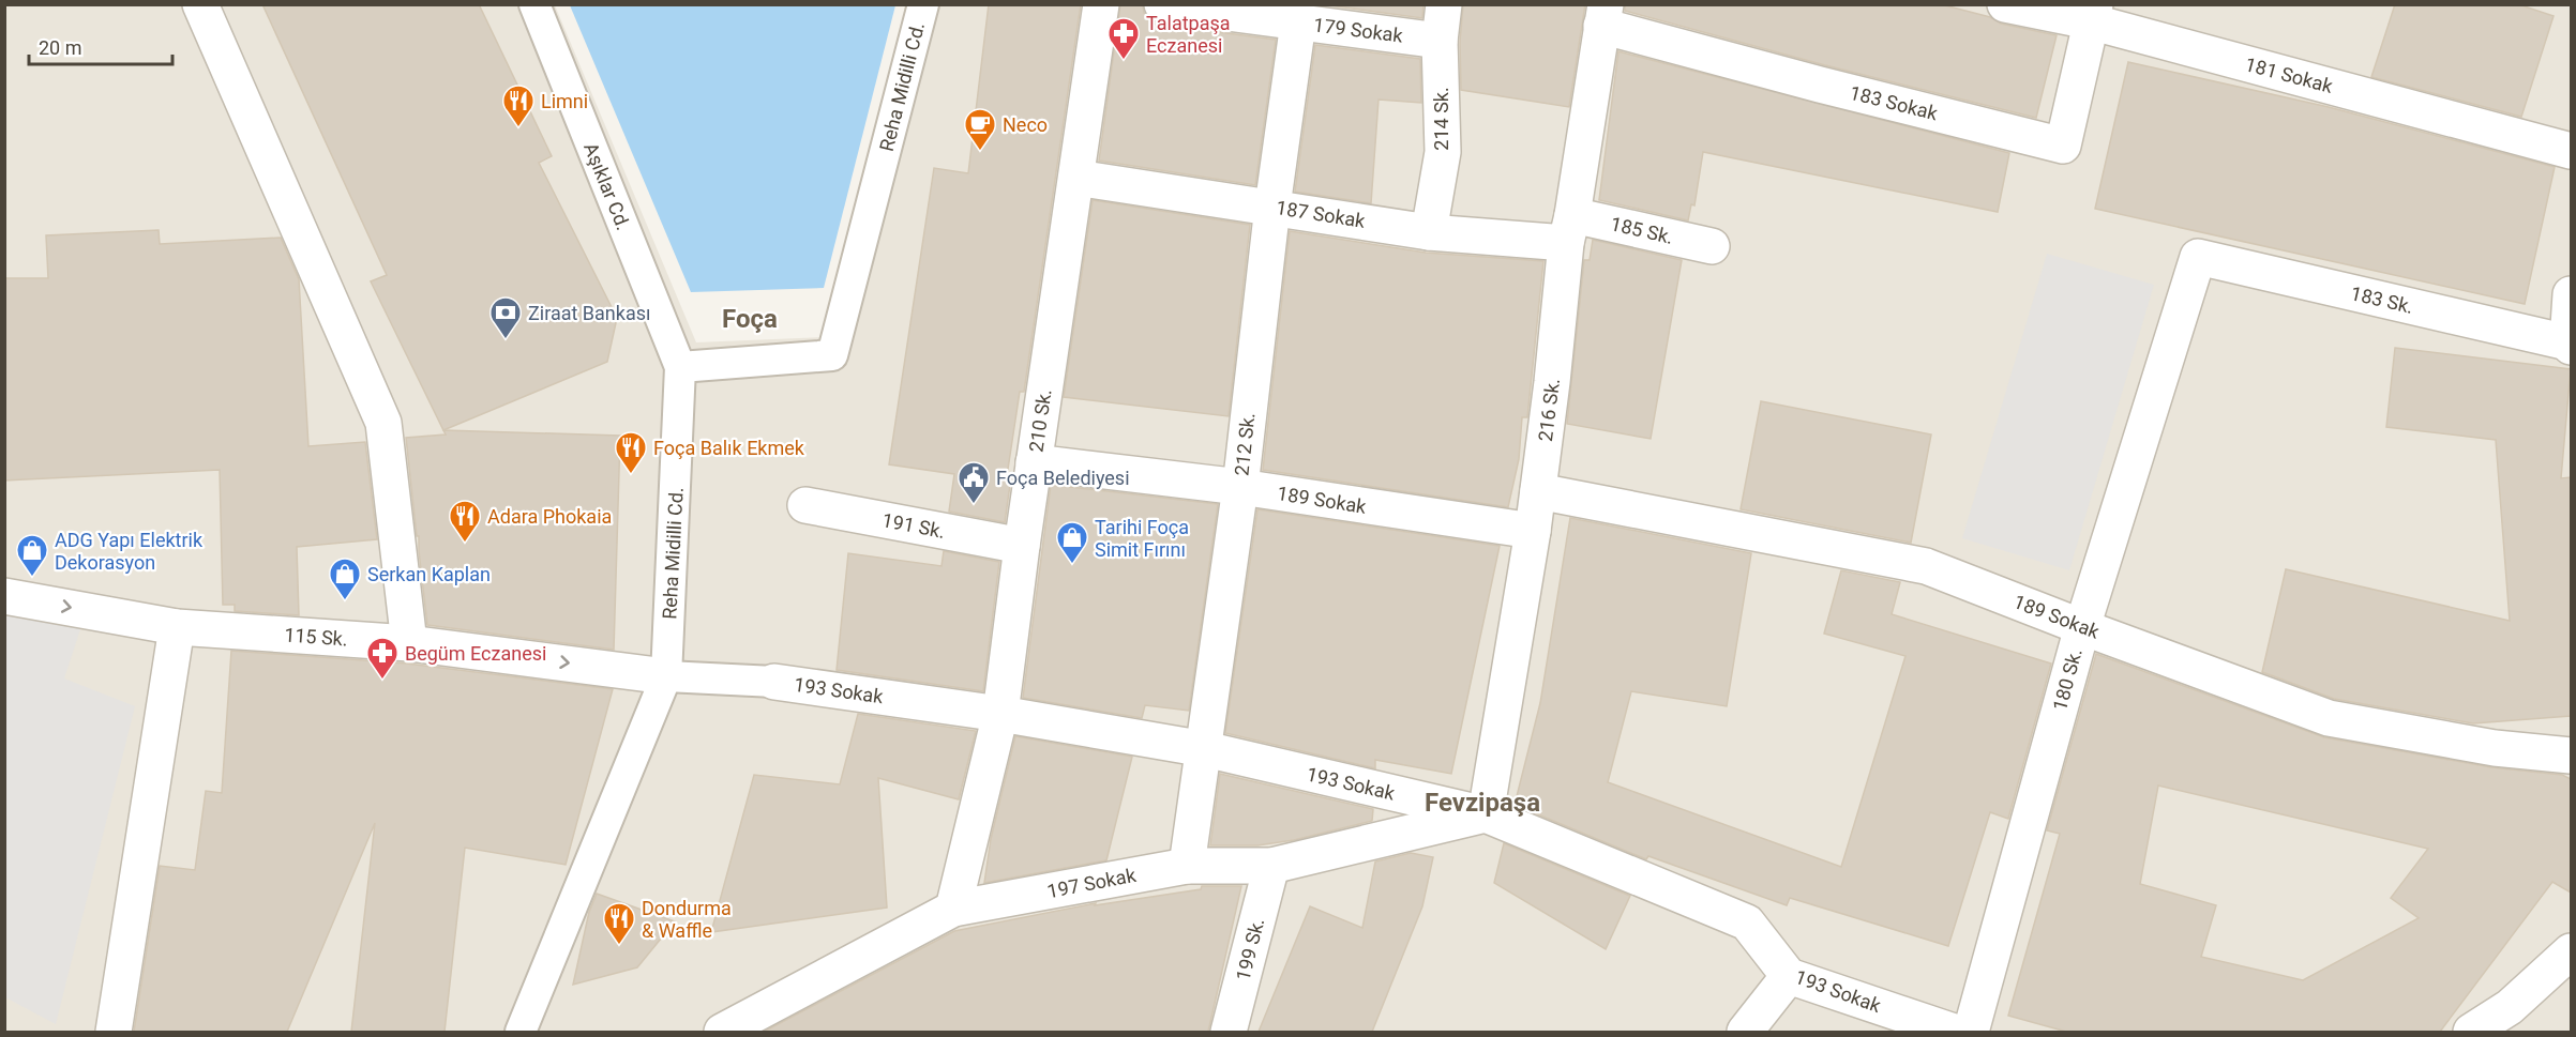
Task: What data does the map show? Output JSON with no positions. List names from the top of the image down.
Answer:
{
  "streets": {
    "street": [
      "179 Sokak",
      "181 Sokak",
      "Reha Midilli Cd.",
      "183 Sokak",
      "214 Sk.",
      "Aşıklar Cd.",
      "187 Sokak",
      "185 Sk.",
      "183 Sk.",
      "216 Sk.",
      "210 Sk.",
      "212 Sk.",
      "189 Sokak",
      "191 Sk.",
      "115 Sk.",
      "180 Sk.",
      "193 Sokak",
      "197 Sokak",
      "199 Sk."
    ]
  },
  "crossings": [
    ["179 Sokak", "214 Sk."],
    ["179 Sokak", "212 Sk."],
    ["181 Sokak", "183 Sokak"],
    ["Reha Midilli Cd.", "Aşıklar Cd."],
    ["Reha Midilli Cd.", "115 Sk."],
    ["183 Sokak", "216 Sk."],
    ["214 Sk.", "187 Sokak"],
    ["187 Sokak", "185 Sk."],
    ["187 Sokak", "216 Sk."],
    ["187 Sokak", "210 Sk."],
    ["187 Sokak", "212 Sk."],
    ["185 Sk.", "216 Sk."],
    ["183 Sk.", "180 Sk."],
    ["216 Sk.", "189 Sokak"],
    ["216 Sk.", "193 Sokak"],
    ["216 Sk.", "197 Sokak"],
    ["210 Sk.", "189 Sokak"],
    ["210 Sk.", "191 Sk."],
    ["210 Sk.", "193 Sokak"],
    ["210 Sk.", "197 Sokak"],
    ["212 Sk.", "189 Sokak"],
    ["212 Sk.", "193 Sokak"],
    ["212 Sk.", "197 Sokak"],
    ["189 Sokak", "180 Sk."],
    ["193 Sokak", "197 Sokak"],
    ["197 Sokak", "199 Sk."]
  ],
  "one_way": ["115 Sk."],
  "districts": ["Foça", "Fevzipaşa"],
  "places": {
    "pharmacy": ["Talatpaşa Eczanesi", "Begüm Eczanesi"],
    "restaurant": [
      "Limni",
      "Foça Balık Ekmek",
      "Adara Phokaia",
      "Dondurma & Waffle"
    ],
    "cafe": ["Neco"],
    "bank": ["Ziraat Bankası"],
    "public building": ["Foça Belediyesi"],
    "shop": ["Tarihi Foça Simit Fırını", "ADG Yapı Elektrik Dekorasyon", "Serkan Kaplan"]
  },
  "scale_bar": "20 m"
}
